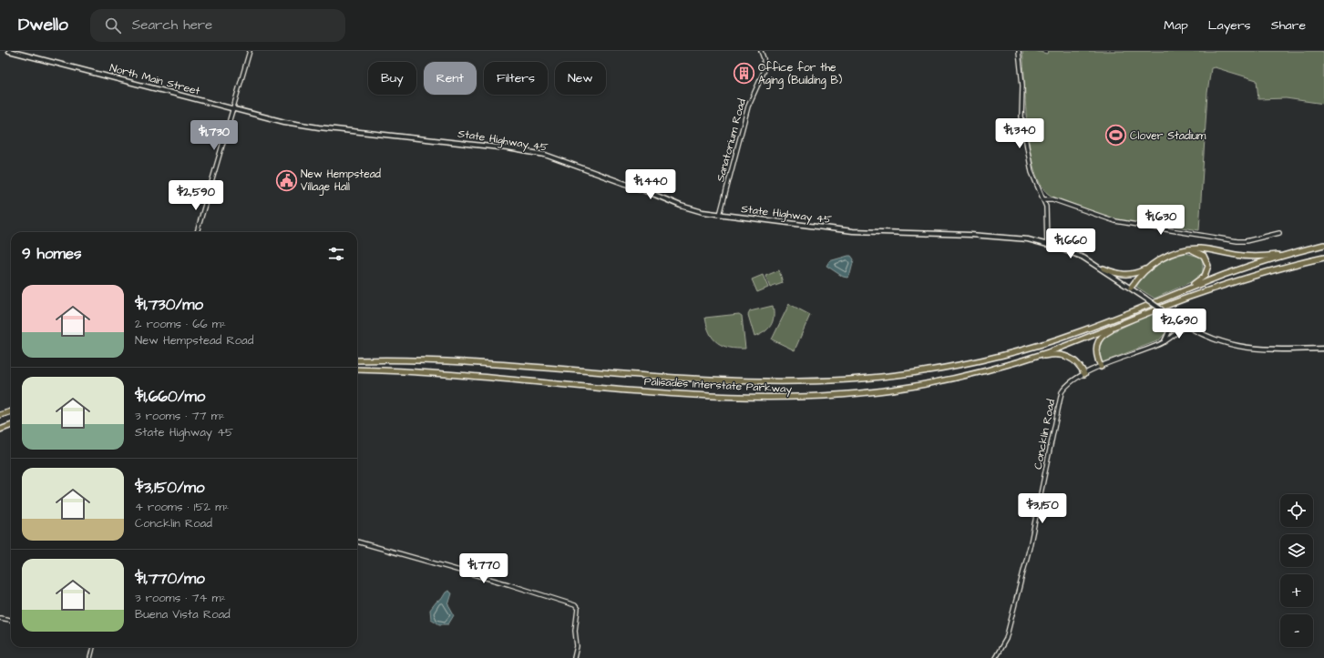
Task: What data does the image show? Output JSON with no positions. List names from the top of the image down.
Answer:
{
  "streets": {
    "highway": ["Palisades Interstate Parkway"],
    "main road": ["North Main Street", "State Highway 45"],
    "street": ["Sanatorium Road", "Concklin Road"]
  },
  "crossings": [
    ["North Main Street", "State Highway 45"],
    ["State Highway 45", "Sanatorium Road"],
    ["State Highway 45", "Concklin Road"]
  ],
  "places": {
    "building": ["Office for the Aging (Building B)"],
    "sports": ["Clover Stadium"],
    "public building": ["New Hempstead Village Hall"]
  },
  "page": {
    "header": "Dwello",
    "search": "Search here",
    "nav": ["Map", "Layers", "Share"],
    "chip": [
      "Buy",
      "Rent",
      "Filters",
      "New"
    ],
    "price": [
      "$1,340",
      "$1,730",
      "$1,440",
      "$2,590",
      "$1,630",
      "$1,660",
      "$2,690",
      "$3,150",
      "$1,770"
    ],
    "heading": "9 homes",
    "list": [
      {
        "name": "$1,730/mo",
        "note": "2 rooms · 66 m² · New Hempstead Road"
      },
      {
        "name": "$1,660/mo",
        "note": "3 rooms · 77 m² · State Highway 45"
      },
      {
        "name": "$3,150/mo",
        "note": "4 rooms · 152 m² · Concklin Road"
      },
      {
        "name": "$1,770/mo",
        "note": "3 rooms · 74 m² · Buena Vista Road"
      }
    ],
    "map_buttons": ["+", "−"]
  }
}
